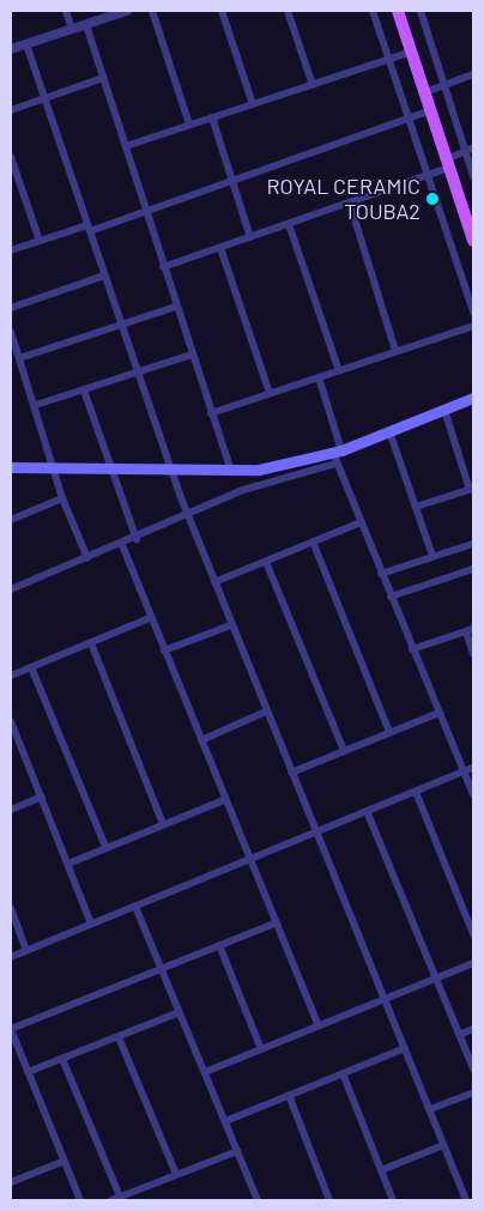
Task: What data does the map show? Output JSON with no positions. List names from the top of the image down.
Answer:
{
  "places": ["ROYAL CERAMIC TOUBA2"]
}
